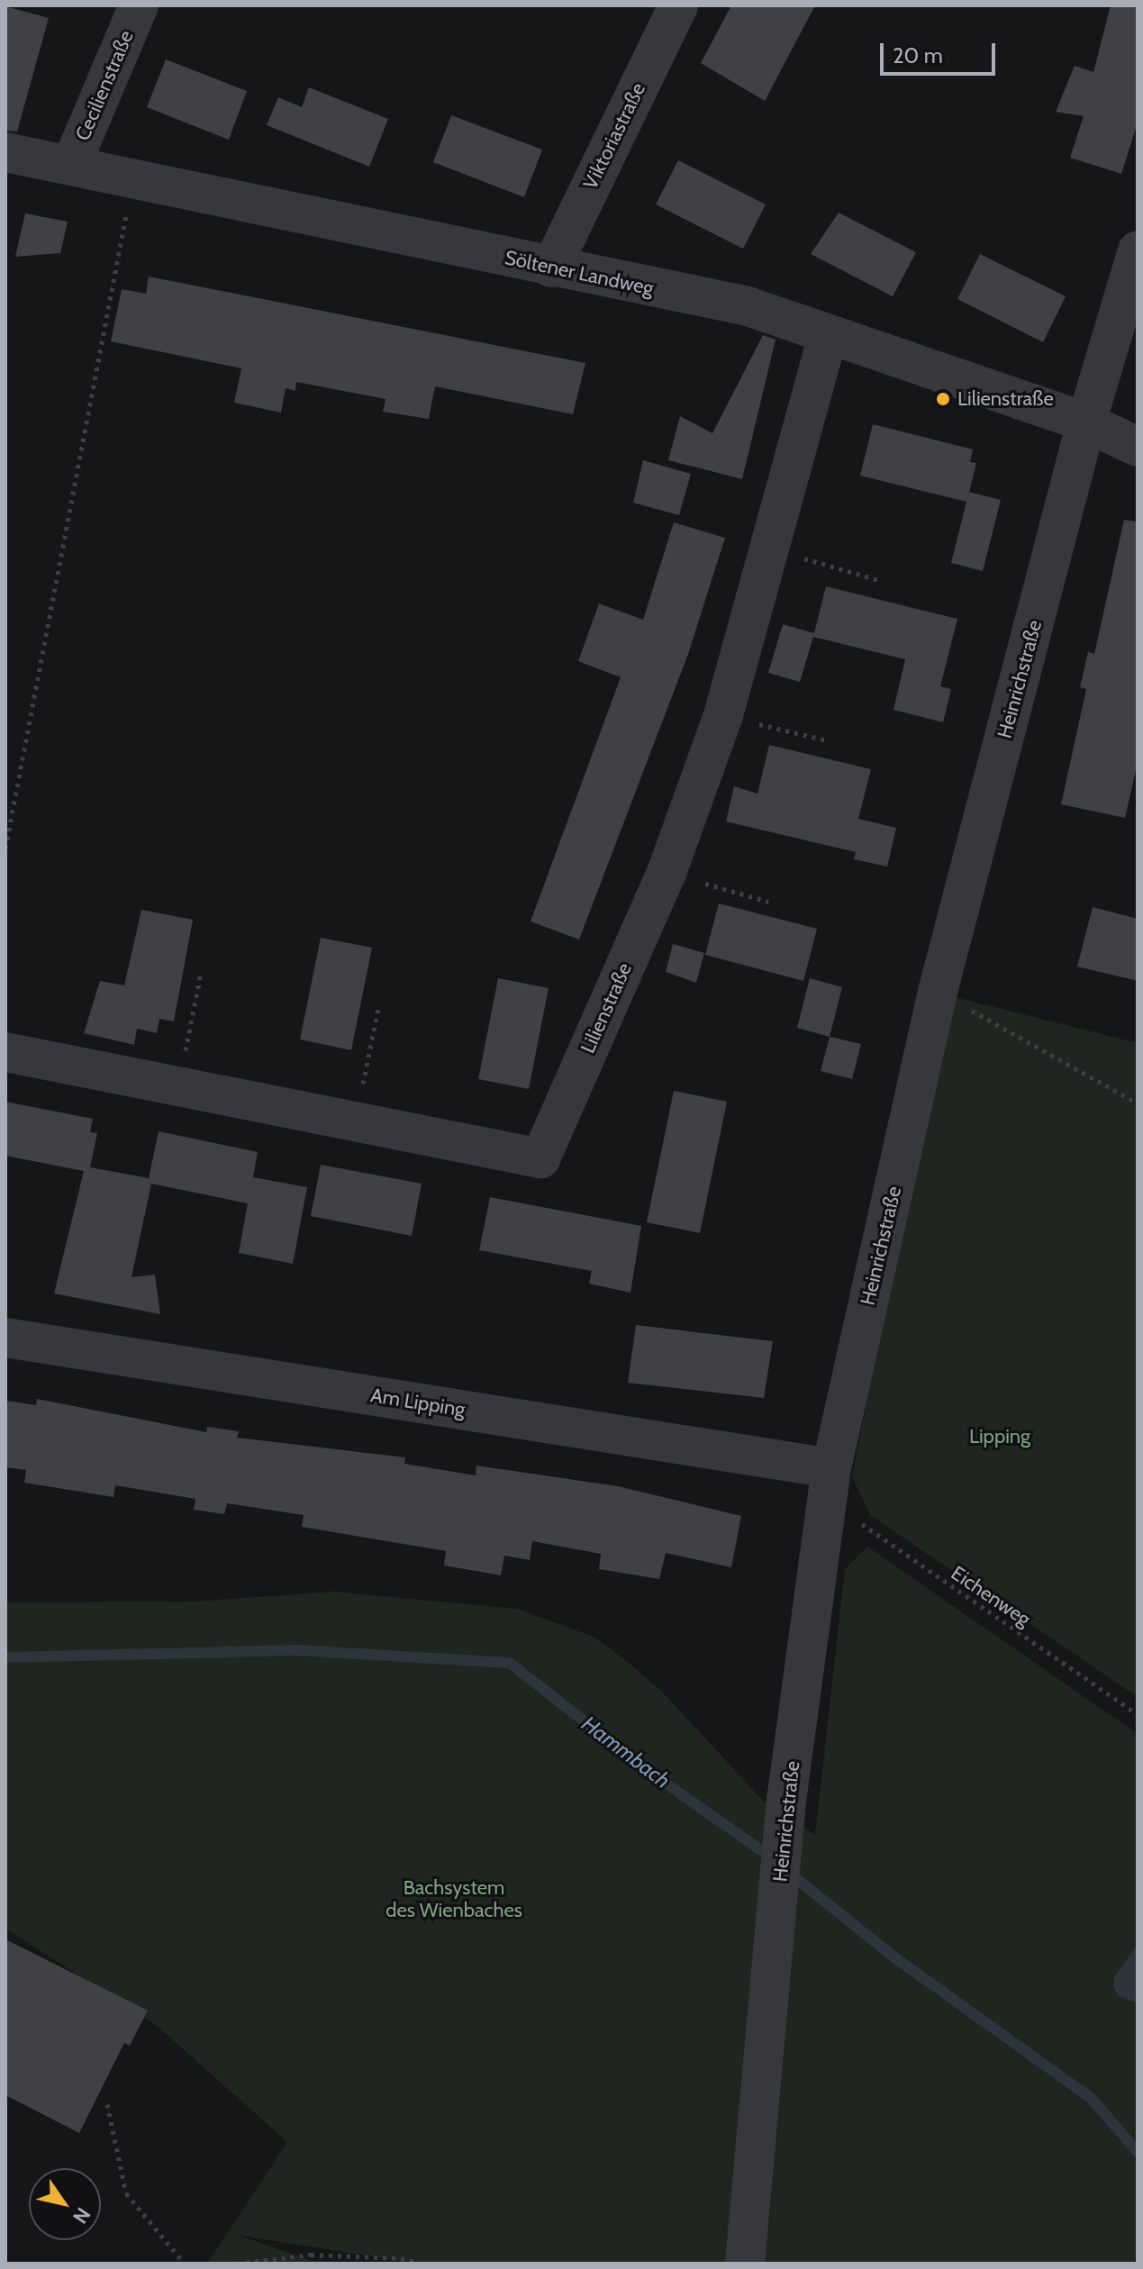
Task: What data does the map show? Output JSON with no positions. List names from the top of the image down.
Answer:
{
  "streets": {
    "street": [
      "Cecilienstraße",
      "Viktoriastraße",
      "Söltener Landweg",
      "Heinrichstraße",
      "Lilienstraße",
      "Am Lipping"
    ],
    "path": ["Eichenweg"]
  },
  "crossings": [
    ["Cecilienstraße", "Söltener Landweg"],
    ["Viktoriastraße", "Söltener Landweg"],
    ["Söltener Landweg", "Heinrichstraße"],
    ["Söltener Landweg", "Lilienstraße"],
    ["Heinrichstraße", "Am Lipping"],
    ["Heinrichstraße", "Eichenweg"],
    ["Am Lipping", "Eichenweg"]
  ],
  "water": ["Hammbach"],
  "parks": ["Lipping", "Bachsystem des Wienbaches"],
  "places": ["Lilienstraße"],
  "scale_bar": "20 m",
  "north": "bottom right"
}
